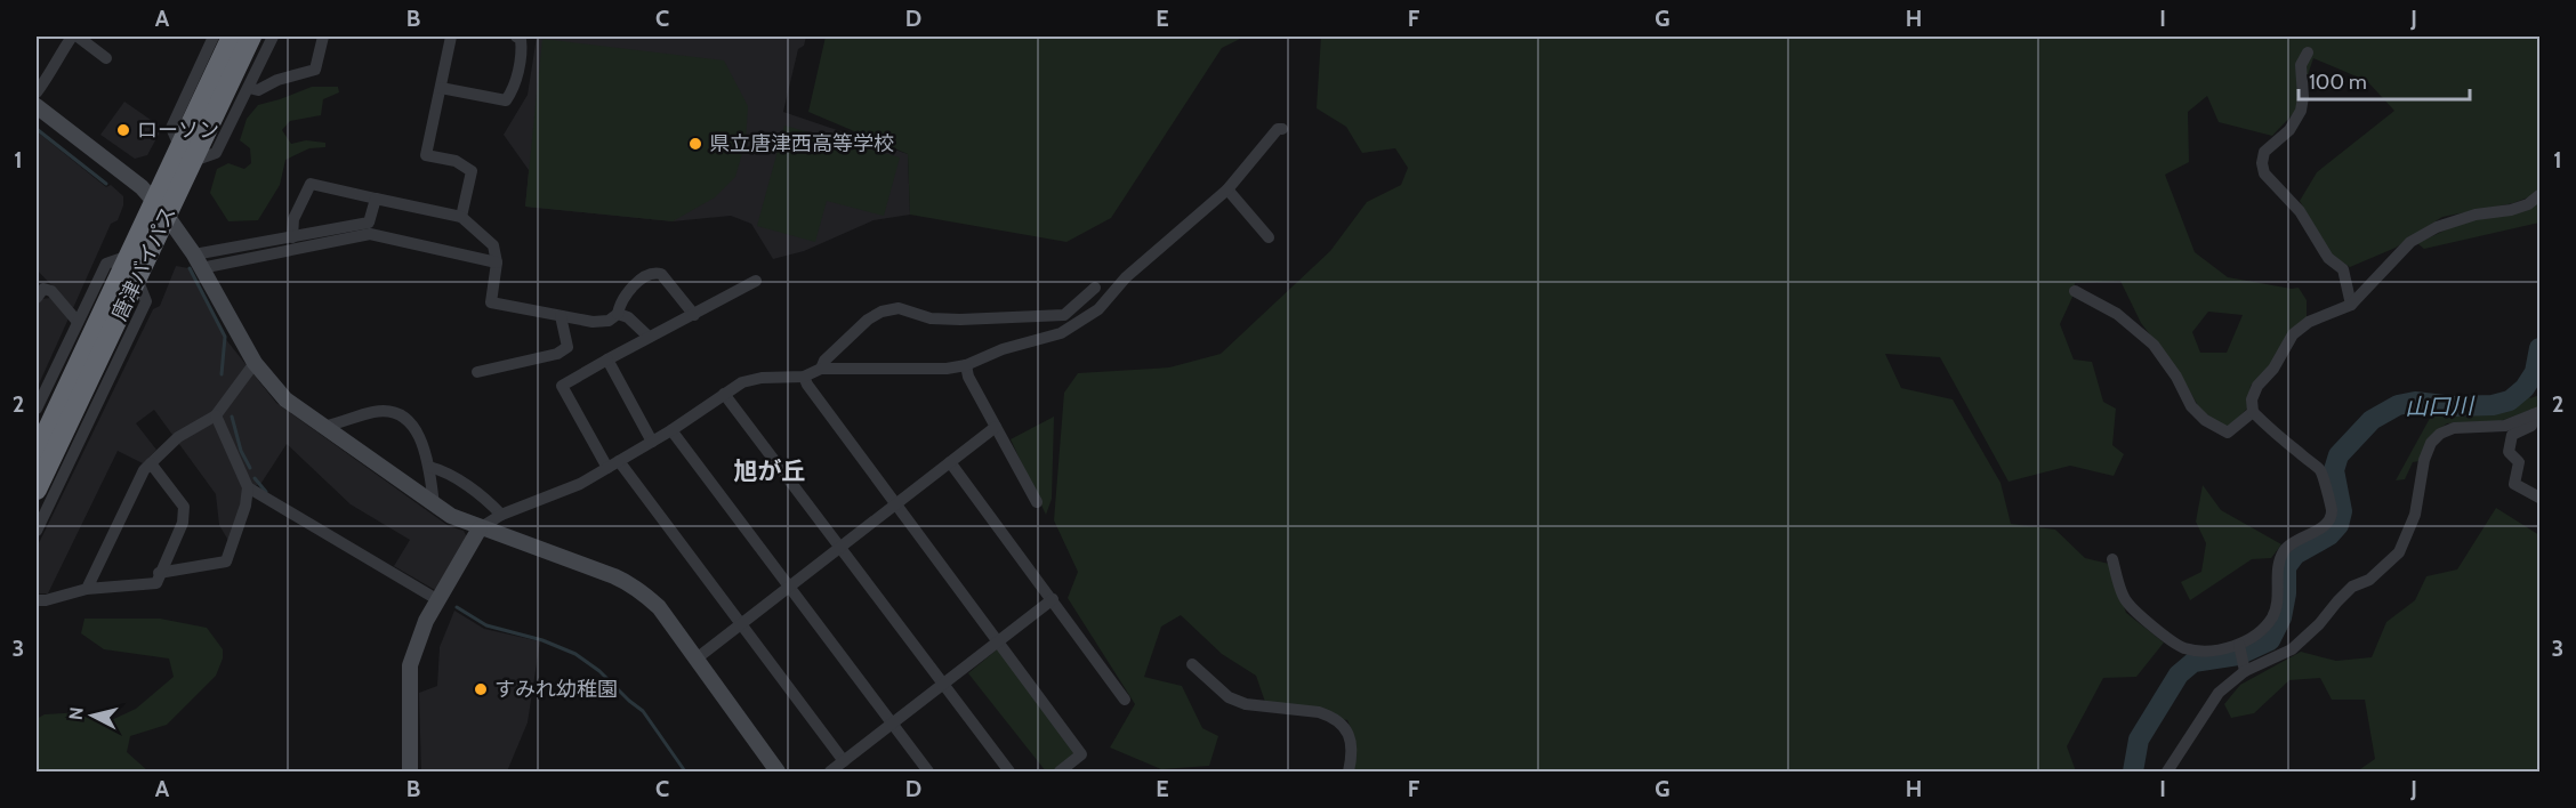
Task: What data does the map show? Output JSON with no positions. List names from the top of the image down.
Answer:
{
  "streets": {
    "highway": ["唐津バイパス"]
  },
  "districts": ["旭が丘"],
  "water": ["山口川"],
  "places": ["ローソン", "県立唐津西高等学校", "すみれ幼稚園"],
  "scale_bar": "100 m",
  "north": "left",
  "grid": {
    "columns": [
      "A",
      "B",
      "C",
      "D",
      "E",
      "F",
      "G",
      "H",
      "I",
      "J"
    ],
    "rows": ["1", "2", "3"]
  }
}
